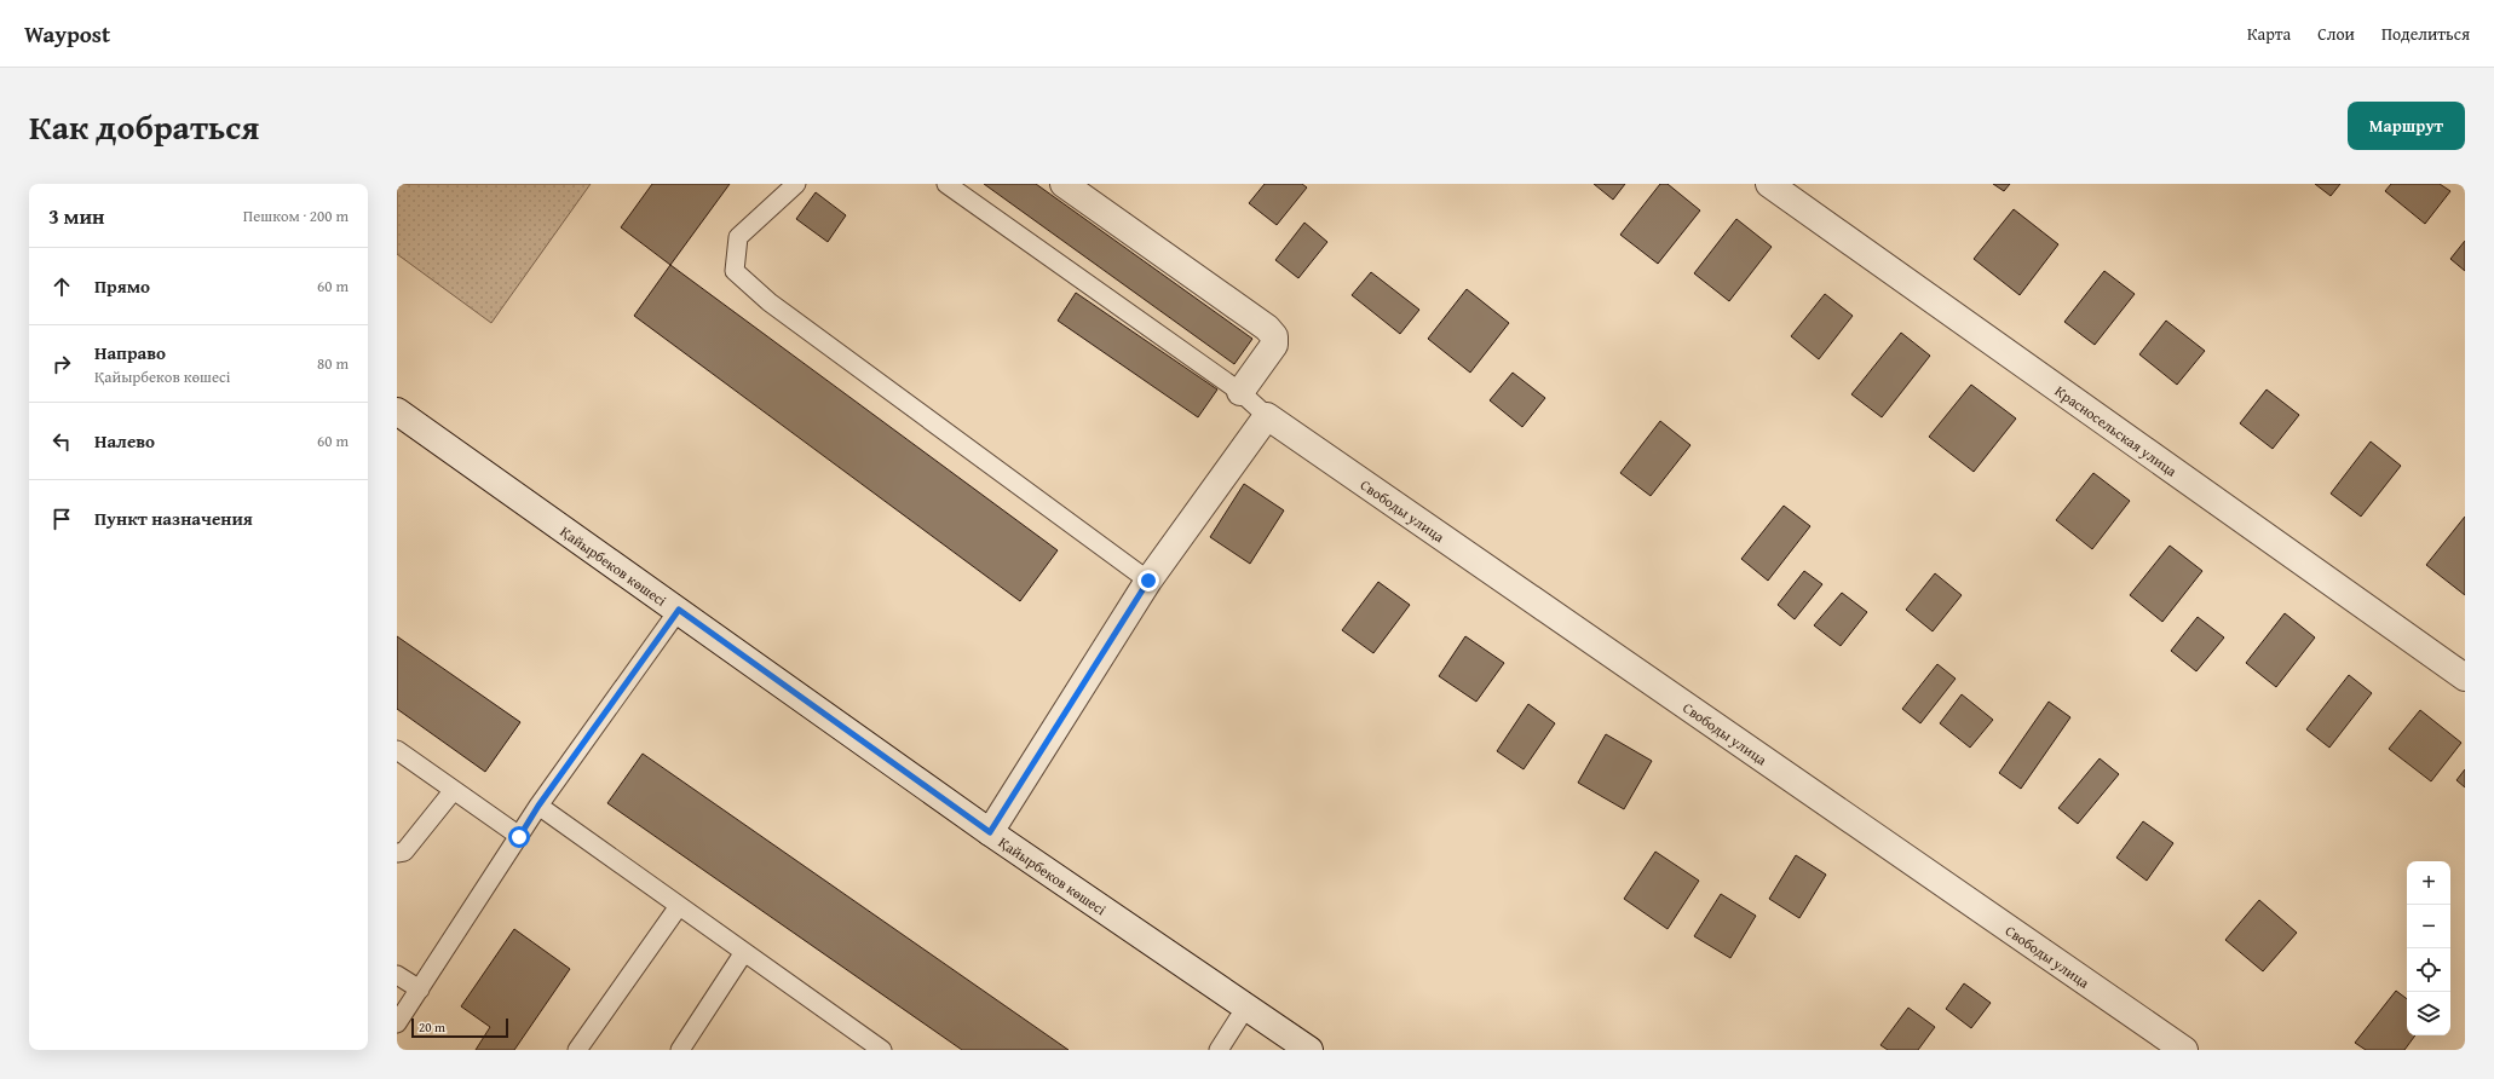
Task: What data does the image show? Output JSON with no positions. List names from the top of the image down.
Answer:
{
  "streets": {
    "street": ["Красносельская улица", "Свободы улица", "Қайырбеков көшесі"]
  },
  "scale_bar": "20 m",
  "page": {
    "header": "Waypost",
    "nav": ["Карта", "Слои", "Поделиться"],
    "title": "Как добраться",
    "buttons": "Маршрут",
    "heading": ["3 мин", "Пешком · 200 m"],
    "list": [
      ["Прямо", "60 m"],
      ["Направо", "Қайырбеков көшесі", "80 m"],
      ["Налево", "60 m"],
      "Пункт назначения"
    ],
    "map_buttons": ["+", "−"],
    "scale": "20 m"
  }
}
